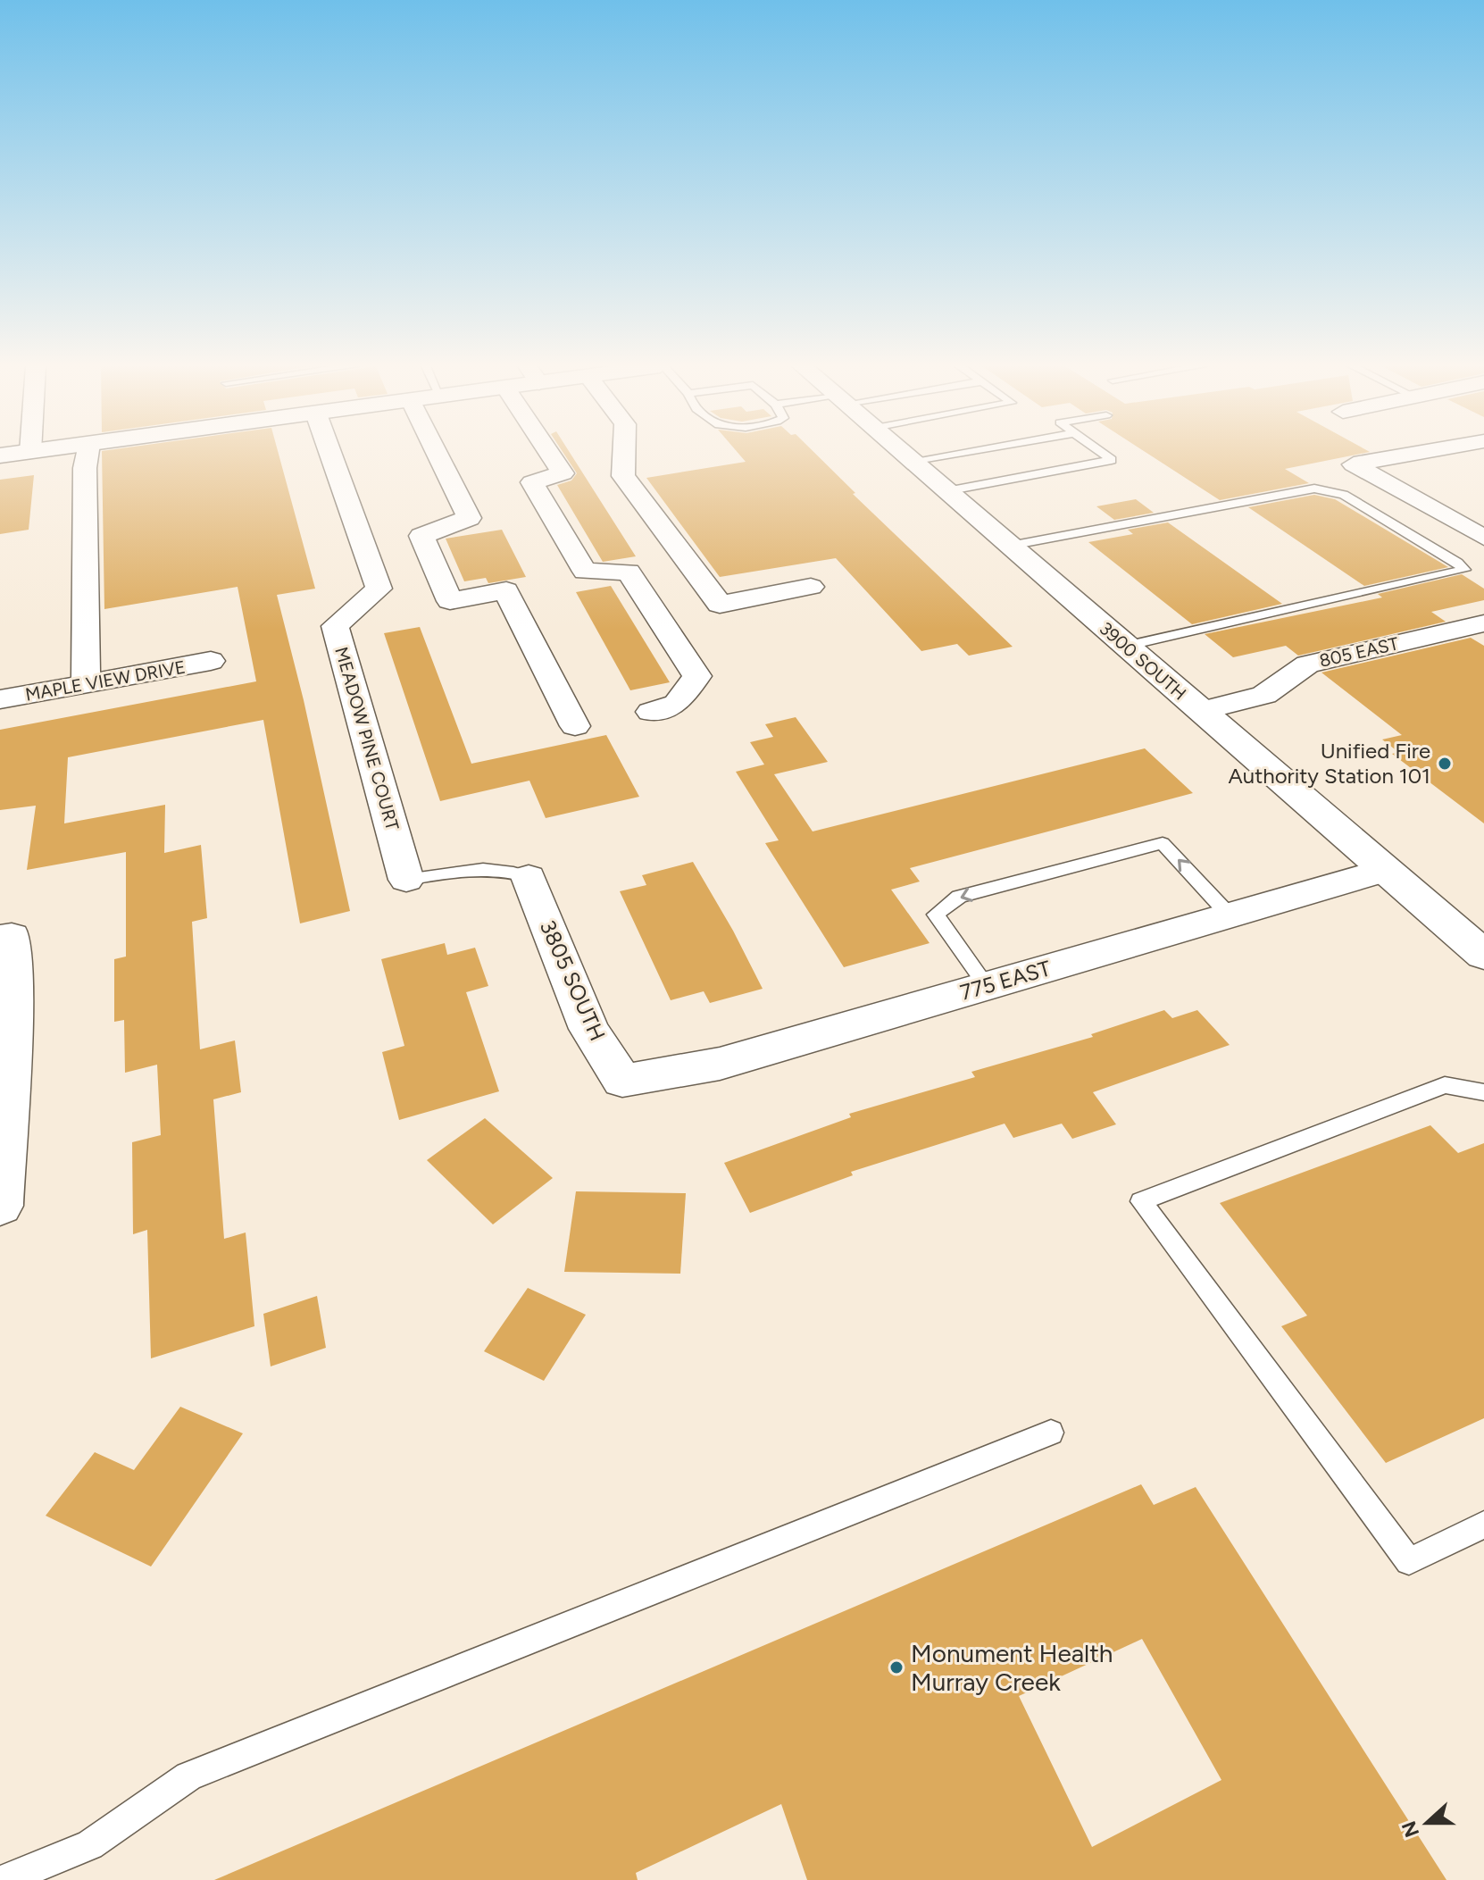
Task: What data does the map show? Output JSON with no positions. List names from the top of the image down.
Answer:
{
  "streets": {
    "main road": ["3900 SOUTH"],
    "street": [
      "805 EAST",
      "MAPLE VIEW DRIVE",
      "MEADOW PINE COURT",
      "3805 SOUTH",
      "775 EAST"
    ]
  },
  "crossings": [
    ["805 EAST", "3900 SOUTH"],
    ["3900 SOUTH", "775 EAST"],
    ["3805 SOUTH", "775 EAST"]
  ],
  "places": ["Unified Fire Authority Station 101", "Monument Health Murray Creek"],
  "north": "left"
}
